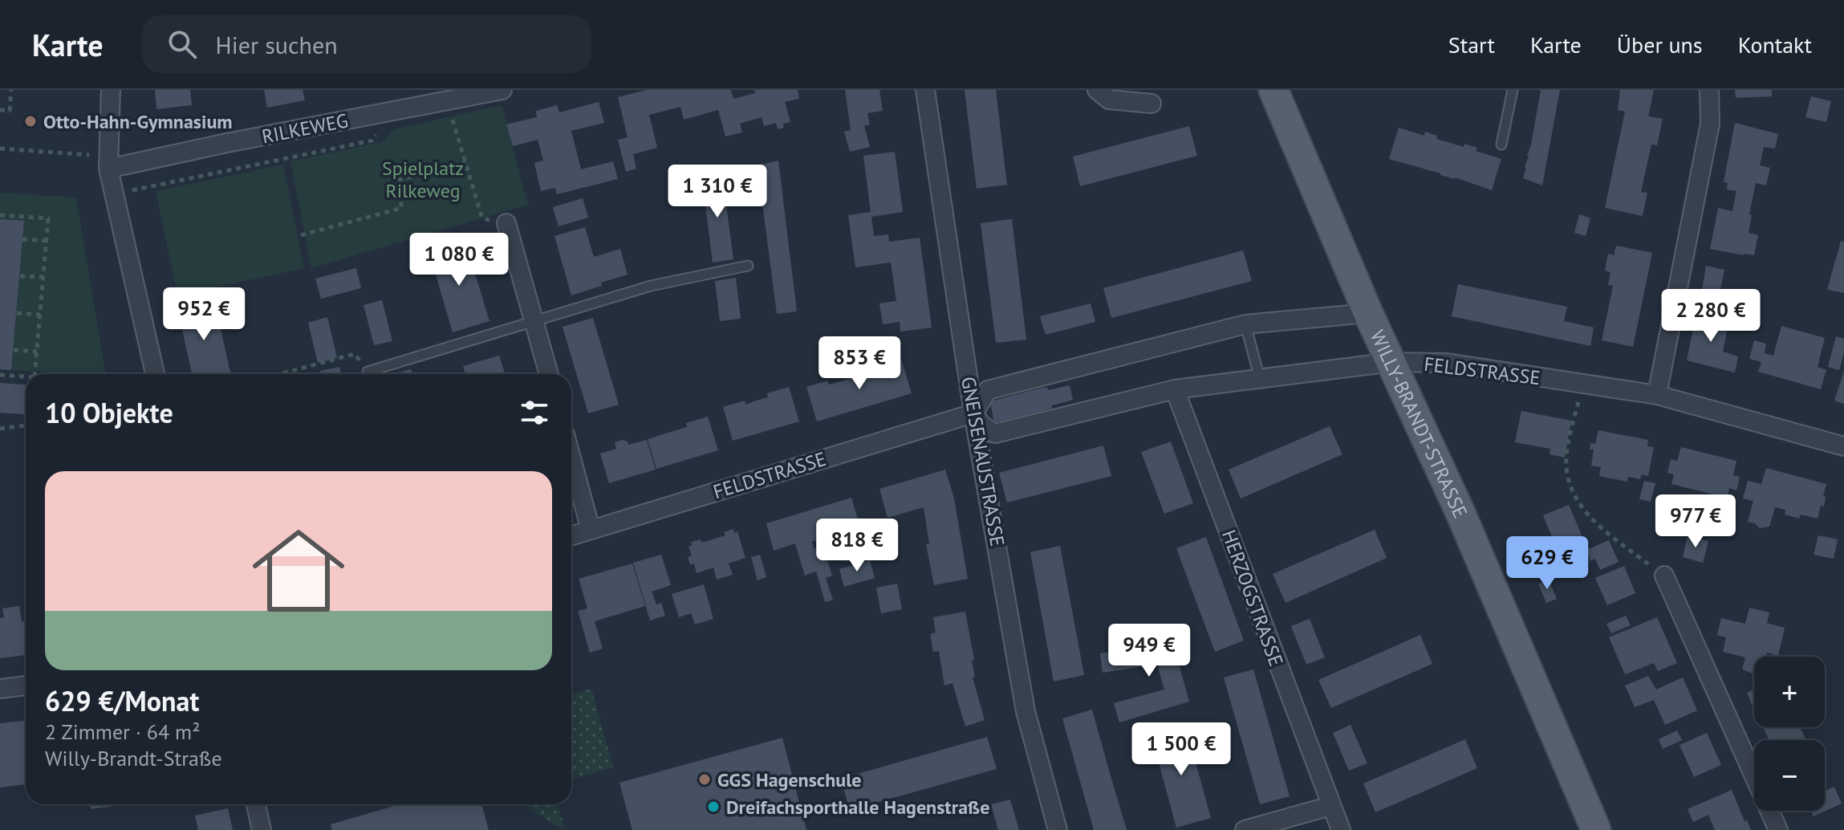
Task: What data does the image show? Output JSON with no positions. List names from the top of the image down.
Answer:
{
  "streets": {
    "main road": ["WILLY-BRANDT-STRASSE"],
    "street": [
      "RILKEWEG",
      "FELDSTRASSE",
      "GNEISENAUSTRASSE",
      "HERZOGSTRASSE"
    ]
  },
  "crossings": [
    ["FELDSTRASSE", "WILLY-BRANDT-STRASSE"],
    ["FELDSTRASSE", "GNEISENAUSTRASSE"],
    ["FELDSTRASSE", "HERZOGSTRASSE"]
  ],
  "parks": ["Spielplatz Rilkeweg"],
  "places": ["Otto-Hahn-Gymnasium", "GGS Hagenschule", "Dreifachsporthalle Hagenstraße"],
  "page": {
    "header": "Karte",
    "search": "Hier suchen",
    "nav": [
      "Start",
      "Karte",
      "Über uns",
      "Kontakt"
    ],
    "price": [
      "1 310 €",
      "1 080 €",
      "952 €",
      "2 280 €",
      "853 €",
      "977 €",
      "818 €",
      "629 €",
      "949 €",
      "1 500 €"
    ],
    "heading": "10 Objekte",
    "list": [
      {
        "name": "629 €/Monat",
        "note": "2 Zimmer · 64 m² · Willy-Brandt-Straße"
      }
    ],
    "map_buttons": ["+", "−"]
  }
}
